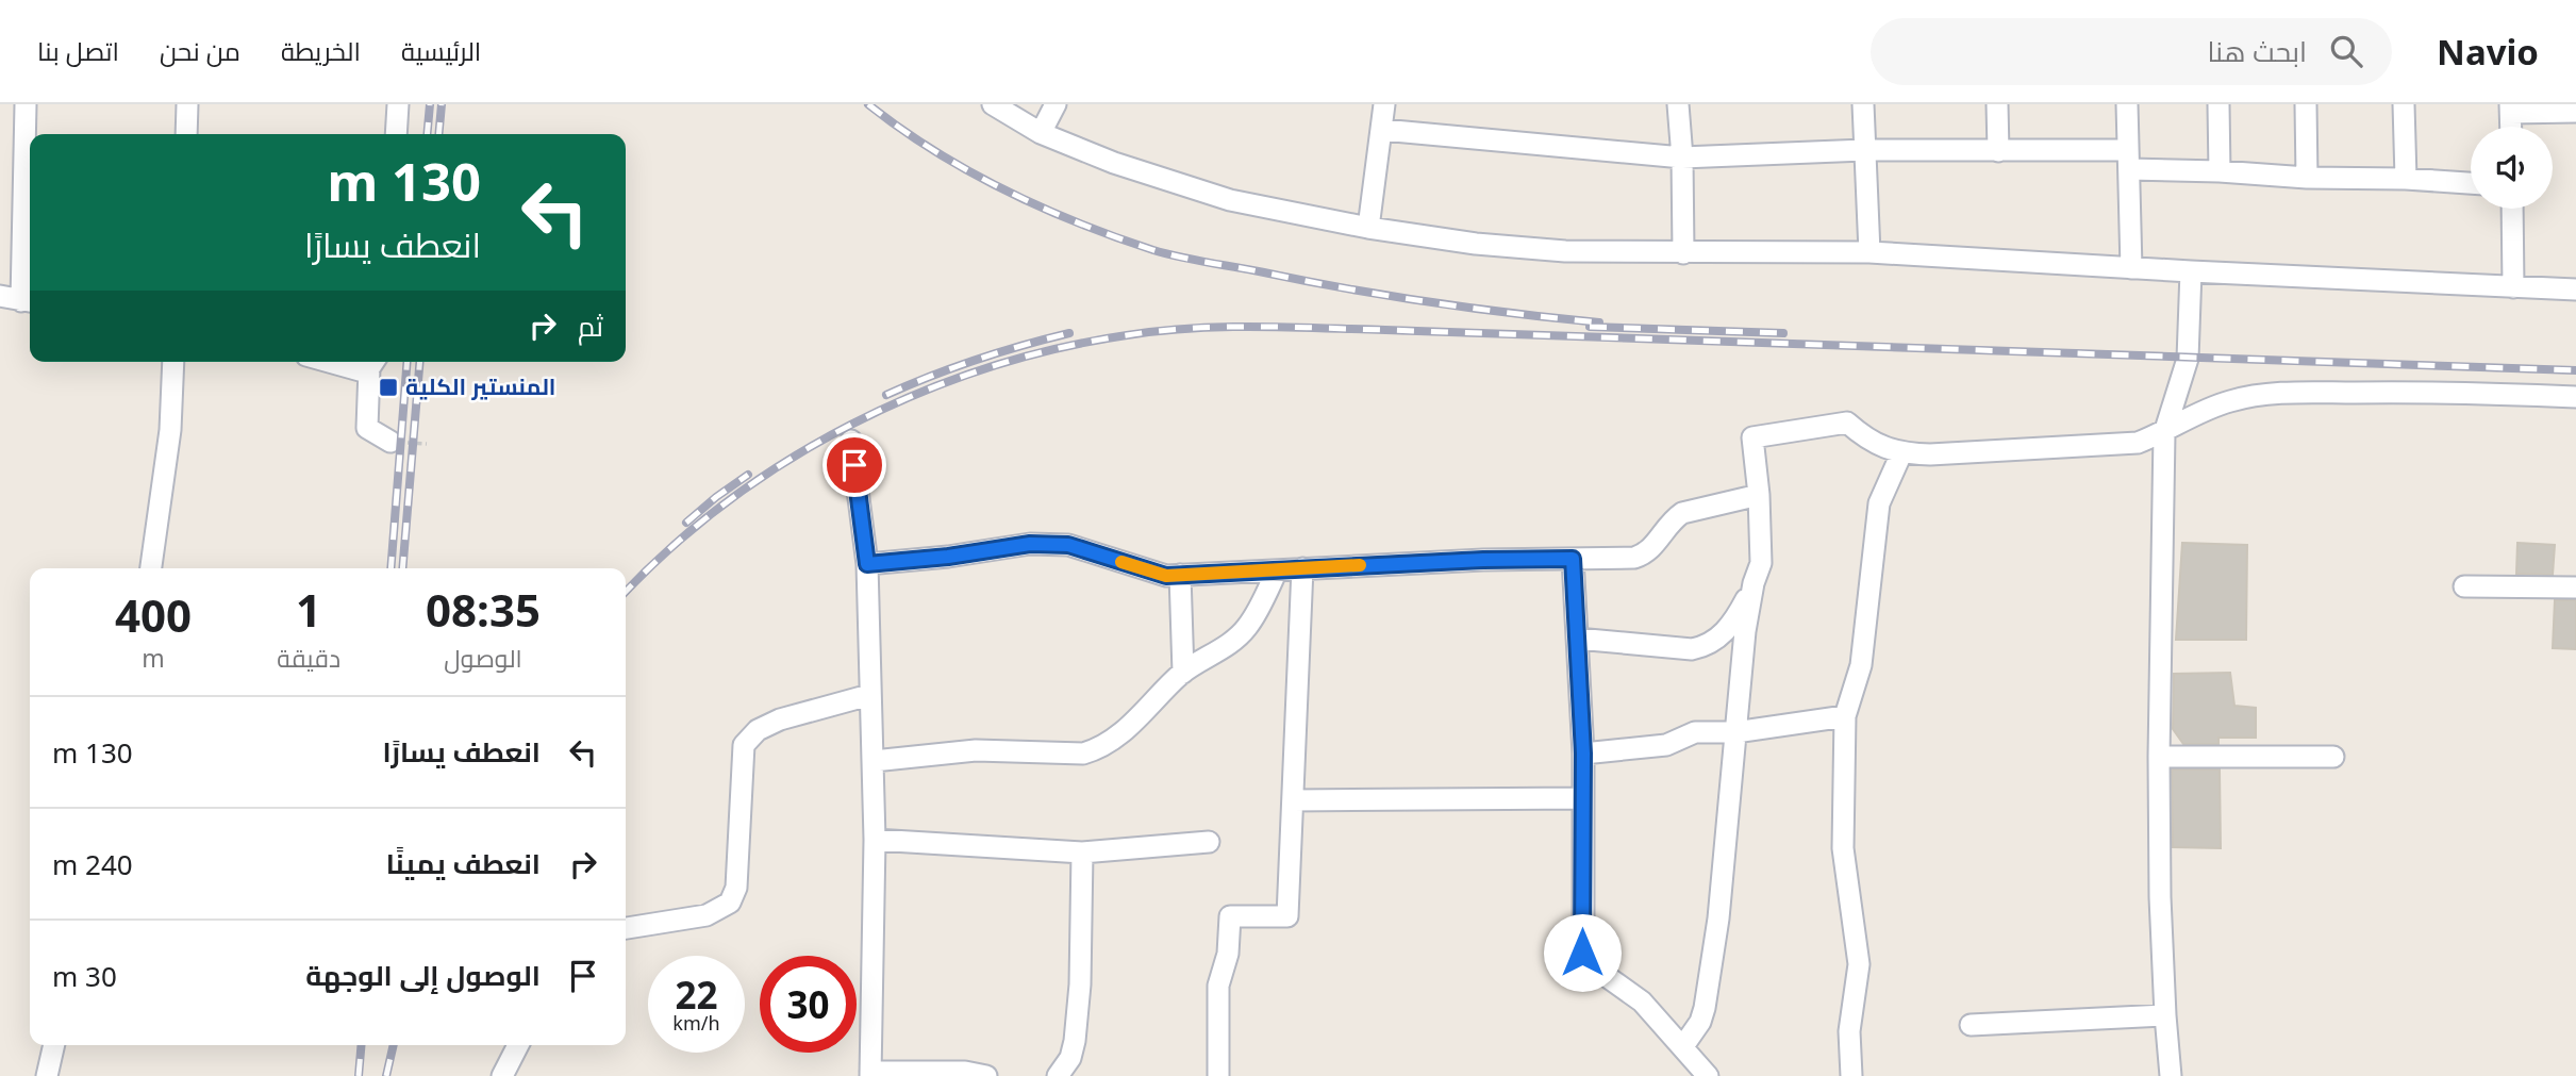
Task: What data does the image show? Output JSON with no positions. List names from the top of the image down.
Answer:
{
  "places": {
    "transit": ["المنستير الكلية"]
  },
  "page": {
    "header": "Navio",
    "search": "ابحث هنا",
    "nav": [
      "الرئيسية",
      "الخريطة",
      "من نحن",
      "اتصل بنا"
    ],
    "turn": ["130 m", "انعطف يسارًا"],
    "then": "ثم",
    "eta": [
      "08:35",
      "الوصول",
      "1",
      "دقيقة",
      "400",
      "m"
    ],
    "list": [
      {
        "name": "انعطف يسارًا",
        "value": "130 m"
      },
      {
        "name": "انعطف يمينًا",
        "value": "240 m"
      },
      {
        "name": "الوصول إلى الوجهة",
        "value": "30 m"
      }
    ],
    "speed": "22 km/h",
    "limit": "30"
  }
}
